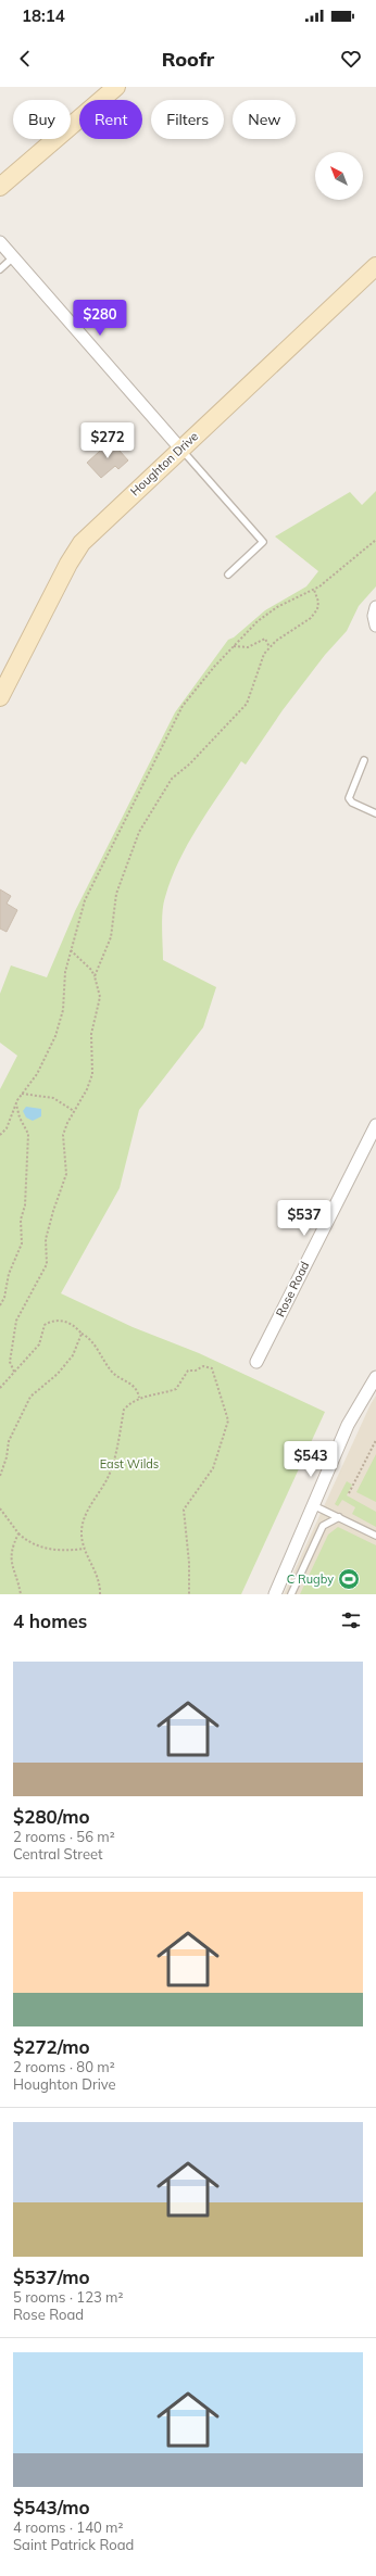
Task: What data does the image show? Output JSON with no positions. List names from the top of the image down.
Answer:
{
  "streets": {
    "street": ["Houghton Drive", "Rose Road"]
  },
  "parks": ["East Wilds"],
  "places": {
    "sports": ["C Rugby"]
  },
  "north": "top left",
  "page": {
    "status": "18:14",
    "header": "Roofr",
    "chip": [
      "Buy",
      "Rent",
      "Filters",
      "New"
    ],
    "price": [
      "$280",
      "$272",
      "$537",
      "$543"
    ],
    "heading": "4 homes",
    "list": [
      {
        "name": "$280/mo",
        "note": "2 rooms · 56 m² · Central Street"
      },
      {
        "name": "$272/mo",
        "note": "2 rooms · 80 m² · Houghton Drive"
      },
      {
        "name": "$537/mo",
        "note": "5 rooms · 123 m² · Rose Road"
      },
      {
        "name": "$543/mo",
        "note": "4 rooms · 140 m² · Saint Patrick Road"
      }
    ]
  }
}
